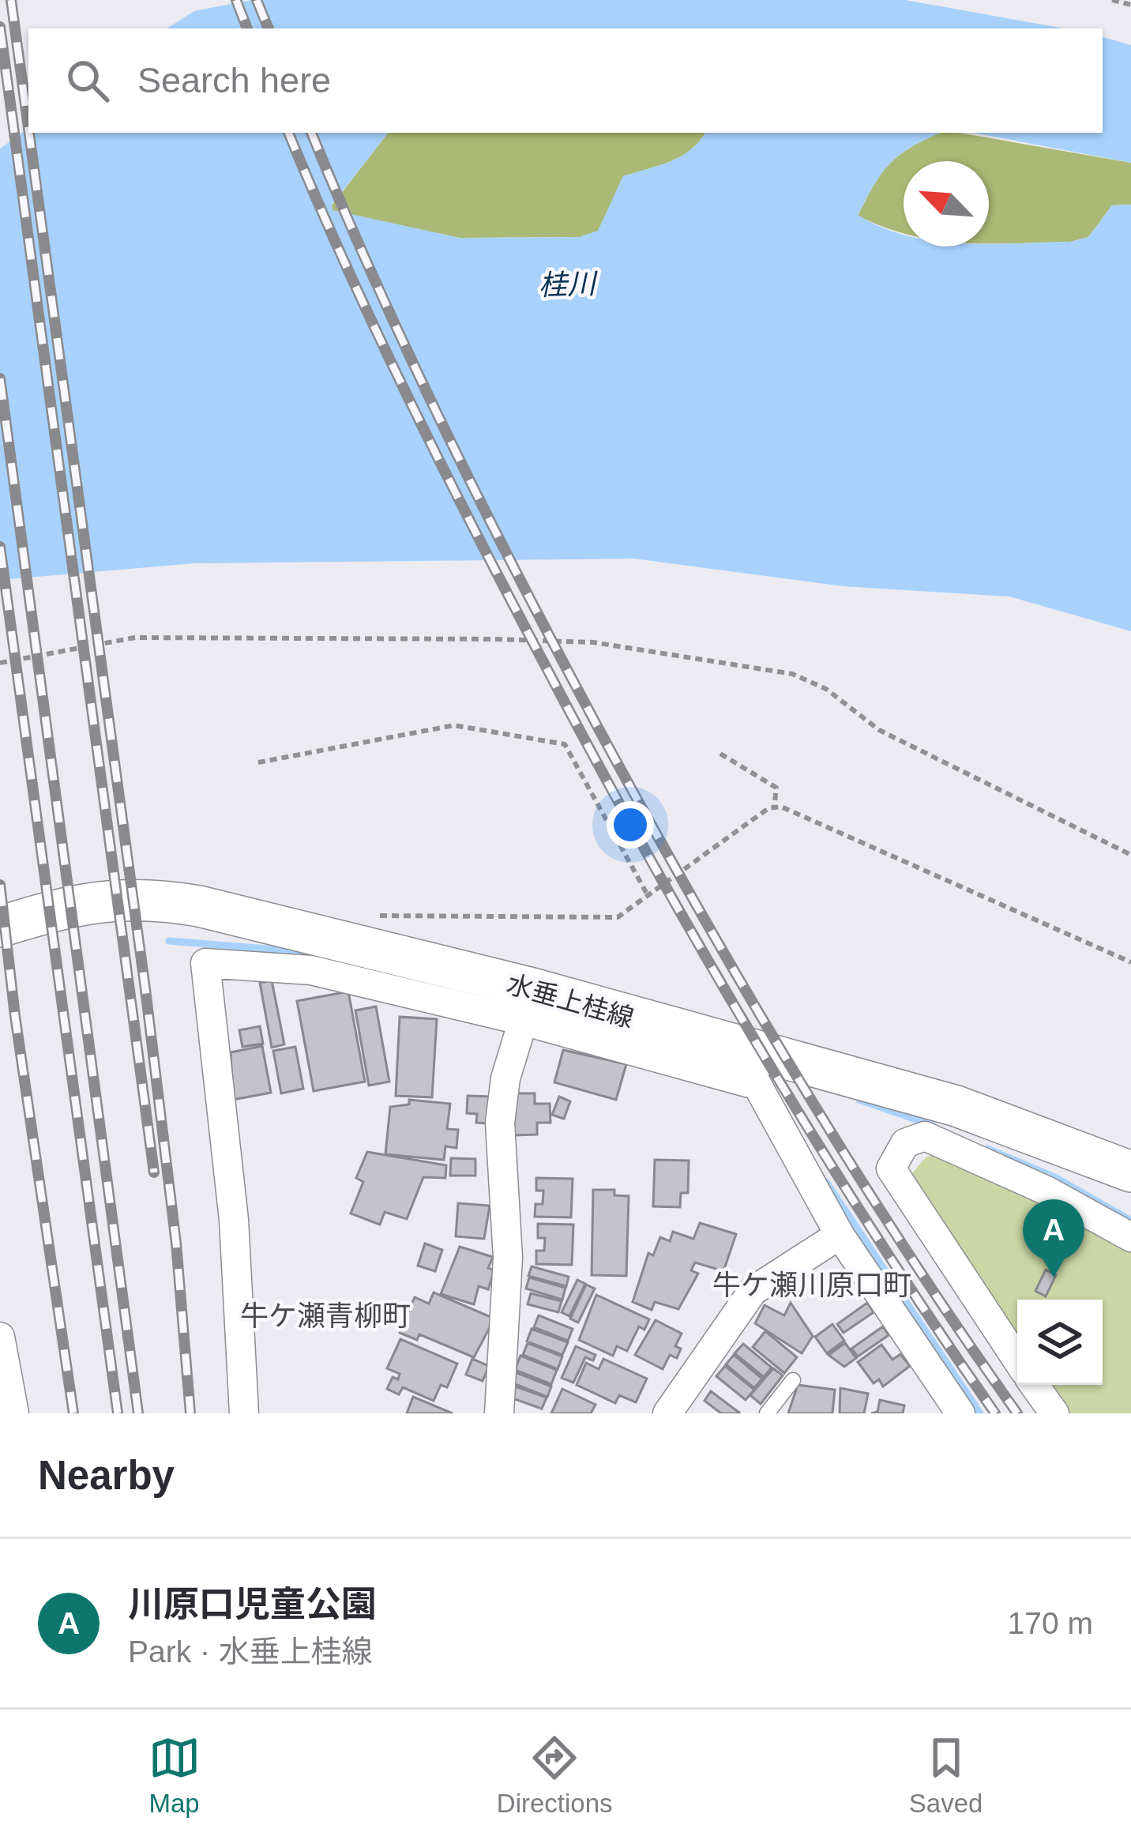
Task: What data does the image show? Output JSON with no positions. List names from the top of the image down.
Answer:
{
  "streets": {
    "main road": ["水垂上桂線"]
  },
  "districts": ["牛ケ瀬川原口町", "牛ケ瀬青柳町"],
  "water": ["桂川"],
  "north": "top left",
  "page": {
    "search": "Search here",
    "pins": "A",
    "heading": "Nearby",
    "list": [
      {
        "mark": "A",
        "name": "川原口児童公園",
        "note": "Park · 水垂上桂線",
        "value": "170 m"
      }
    ],
    "nav": ["Map", "Directions", "Saved"]
  }
}
